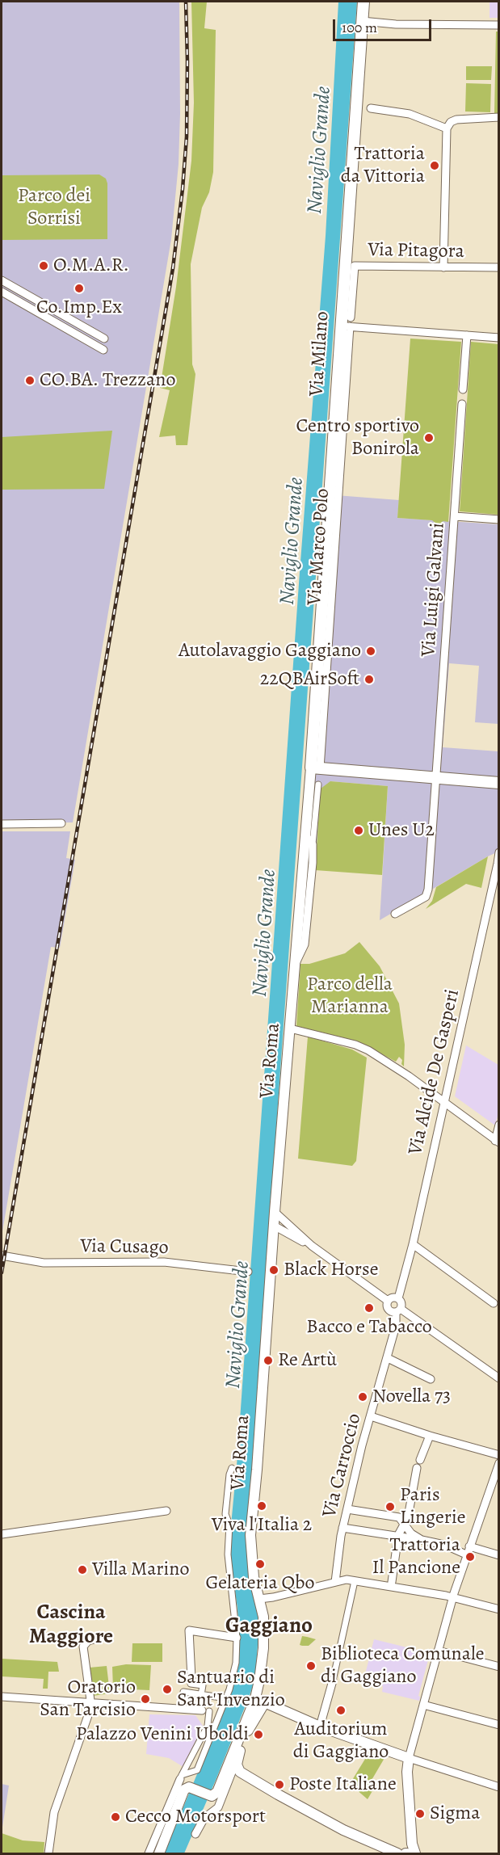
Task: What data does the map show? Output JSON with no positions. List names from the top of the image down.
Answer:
{
  "streets": {
    "main road": ["Via Milano"],
    "street": [
      "Via Pitagora",
      "Via Luigi Galvani",
      "Via Roma",
      "Via Alcide De Gasperi",
      "Via Cusago",
      "Via Carroccio"
    ]
  },
  "crossings": [
    ["Via Milano", "Via Roma"],
    ["Via Alcide De Gasperi", "Via Carroccio"]
  ],
  "districts": ["Cascina Maggiore", "Gaggiano"],
  "water": ["Naviglio Grande"],
  "parks": ["Parco dei Sorrisi", "Parco della Marianna"],
  "places": [
    "Trattoria da Vittoria",
    "O.M.A.R.",
    "Co.Imp.Ex",
    "CO.BA. Trezzano",
    "Centro sportivo Bonirola",
    "Autolavaggio Gaggiano",
    "22QBAirSoft",
    "Unes U2",
    "Black Horse",
    "Bacco e Tabacco",
    "Re Artù",
    "Novella 73",
    "Viva l'Italia 2",
    "Paris Lingerie",
    "Trattoria Il Pancione",
    "Gelateria Qbo",
    "Villa Marino",
    "Biblioteca Comunale di Gaggiano",
    "Santuario di Sant'Invenzio",
    "Oratorio San Tarcisio",
    "Auditorium di Gaggiano",
    "Palazzo Venini Uboldi",
    "Poste Italiane",
    "Sigma",
    "Cecco Motorsport"
  ],
  "scale_bar": "100 m"
}
